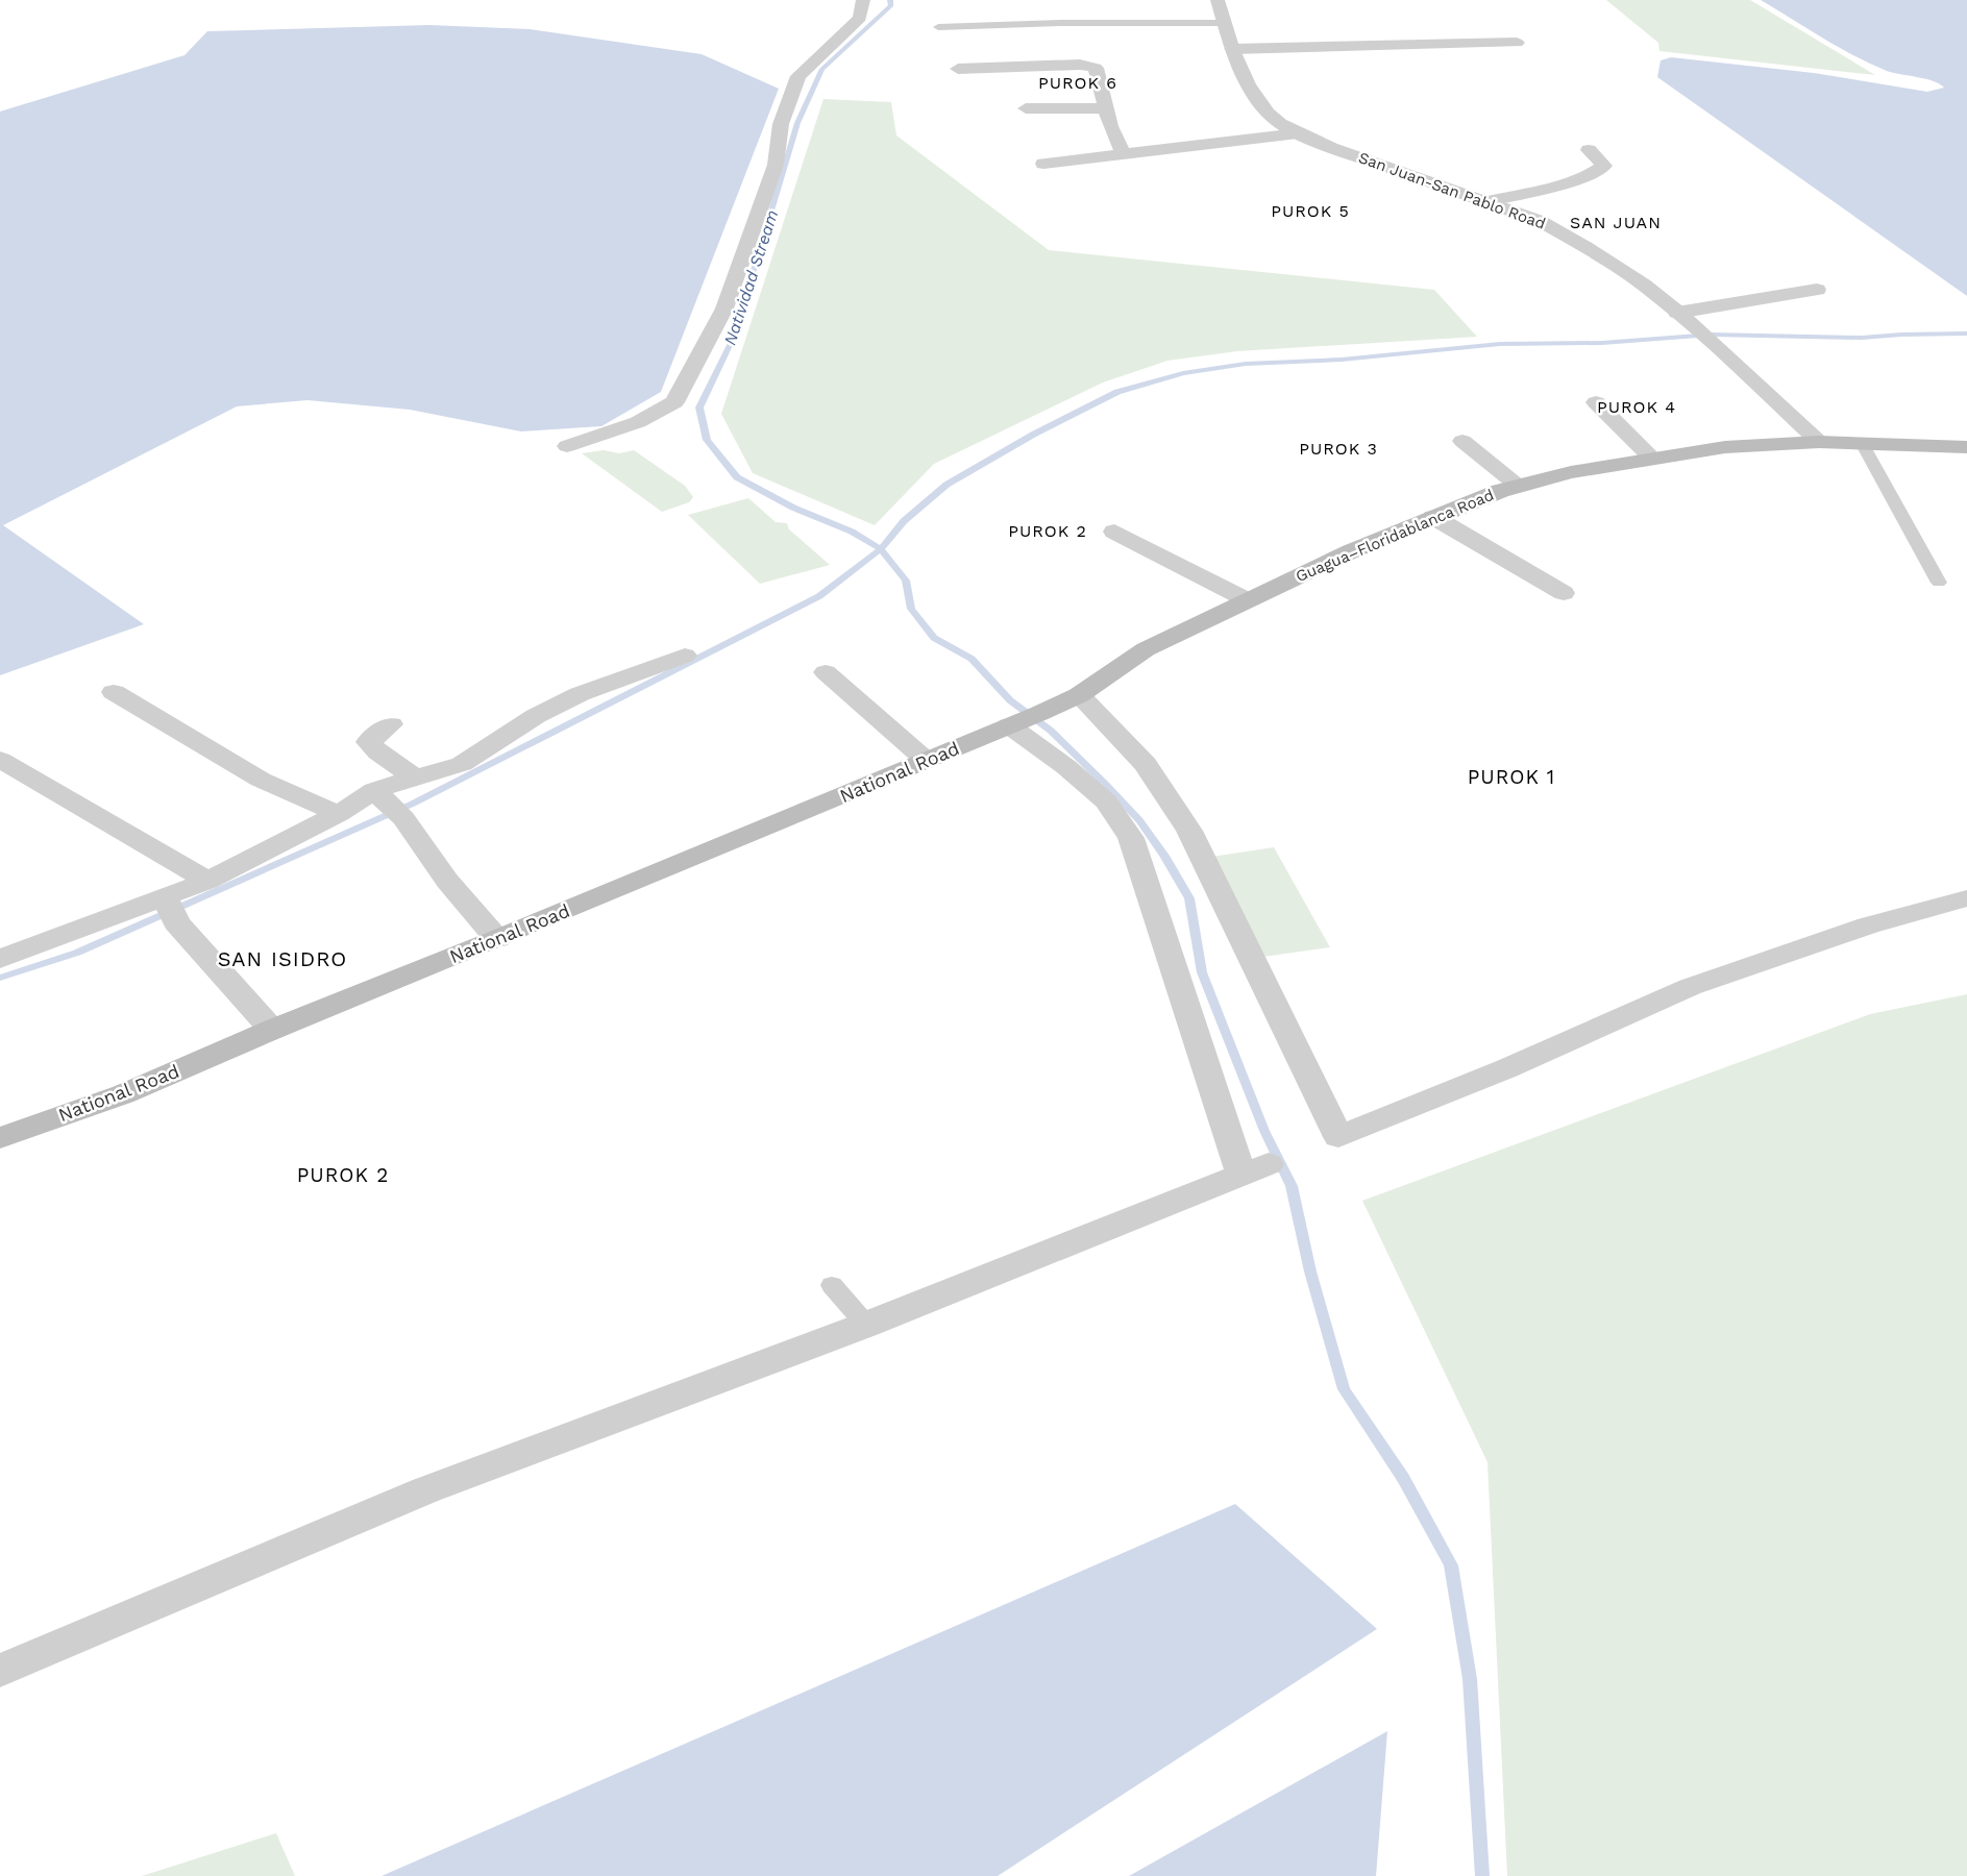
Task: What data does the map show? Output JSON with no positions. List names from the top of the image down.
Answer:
{
  "streets": {
    "main road": ["Guagua–Floridablanca Road", "National Road"],
    "street": ["San Juan-San Pablo Road"]
  },
  "crossings": [
    ["San Juan-San Pablo Road", "Guagua–Floridablanca Road"],
    ["Guagua–Floridablanca Road", "National Road"]
  ],
  "districts": [
    "PUROK 6",
    "PUROK 5",
    "SAN JUAN",
    "PUROK 4",
    "PUROK 3",
    "PUROK 2",
    "PUROK 1",
    "SAN ISIDRO",
    "PUROK 2"
  ],
  "water": ["Natividad Stream"]
}
